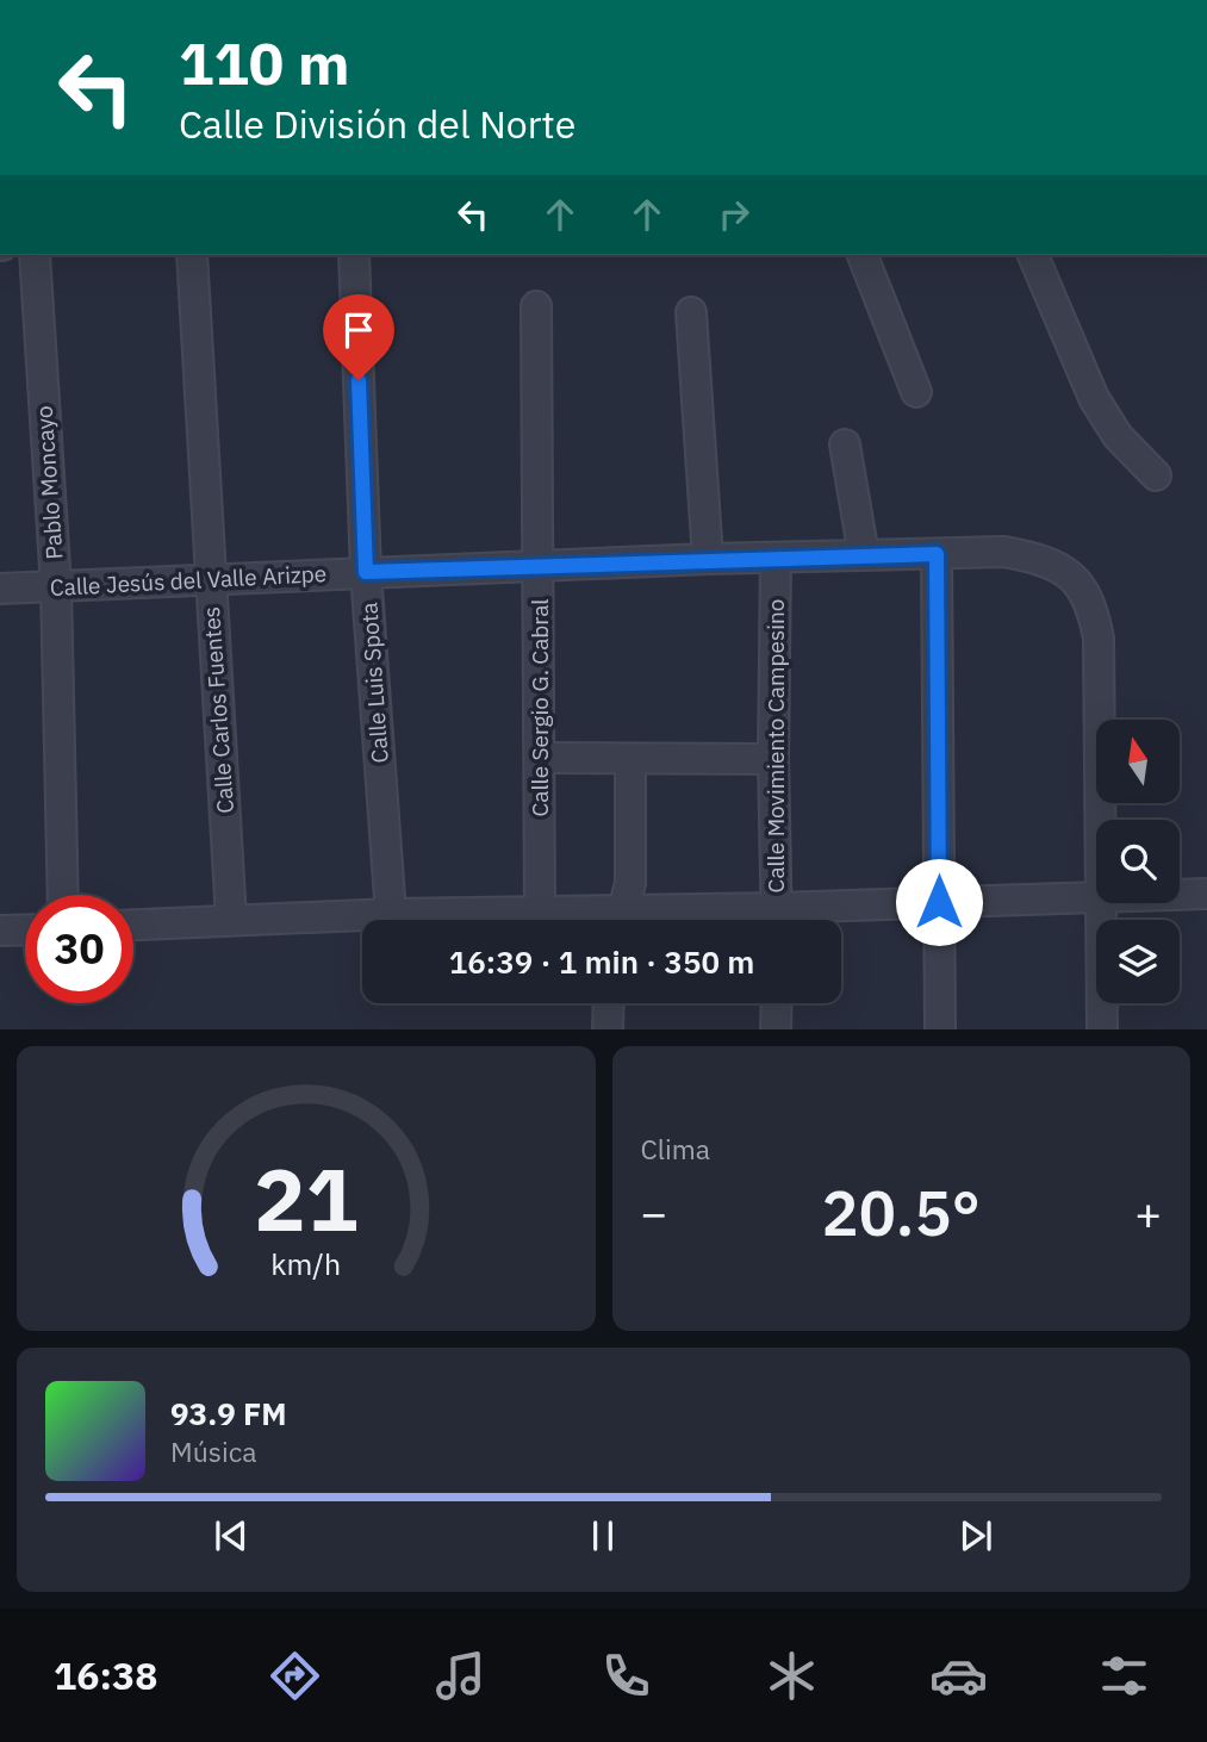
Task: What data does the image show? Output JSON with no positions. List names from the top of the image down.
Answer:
{
  "streets": {
    "street": [
      "Pablo Moncayo",
      "Calle Jesús del Valle Arizpe",
      "Calle Luis Spota",
      "Calle Sergio G. Cabral",
      "Calle Carlos Fuentes",
      "Calle Movimiento Campesino"
    ]
  },
  "crossings": [
    ["Pablo Moncayo", "Calle Jesús del Valle Arizpe"],
    ["Calle Jesús del Valle Arizpe", "Calle Luis Spota"],
    ["Calle Jesús del Valle Arizpe", "Calle Sergio G. Cabral"],
    ["Calle Jesús del Valle Arizpe", "Calle Carlos Fuentes"],
    ["Calle Jesús del Valle Arizpe", "Calle Movimiento Campesino"]
  ],
  "north": "top",
  "page": {
    "turn": ["110 m", "Calle División del Norte"],
    "limit": "30",
    "trip": "16:39 · 1 min · 350 m",
    "tile": "Clima",
    "heat": ["−", "20.5°", "+"],
    "song": ["93.9 FM", "Música"],
    "tabs": "16:38",
    "gauge": ["21", "km/h"]
  }
}
